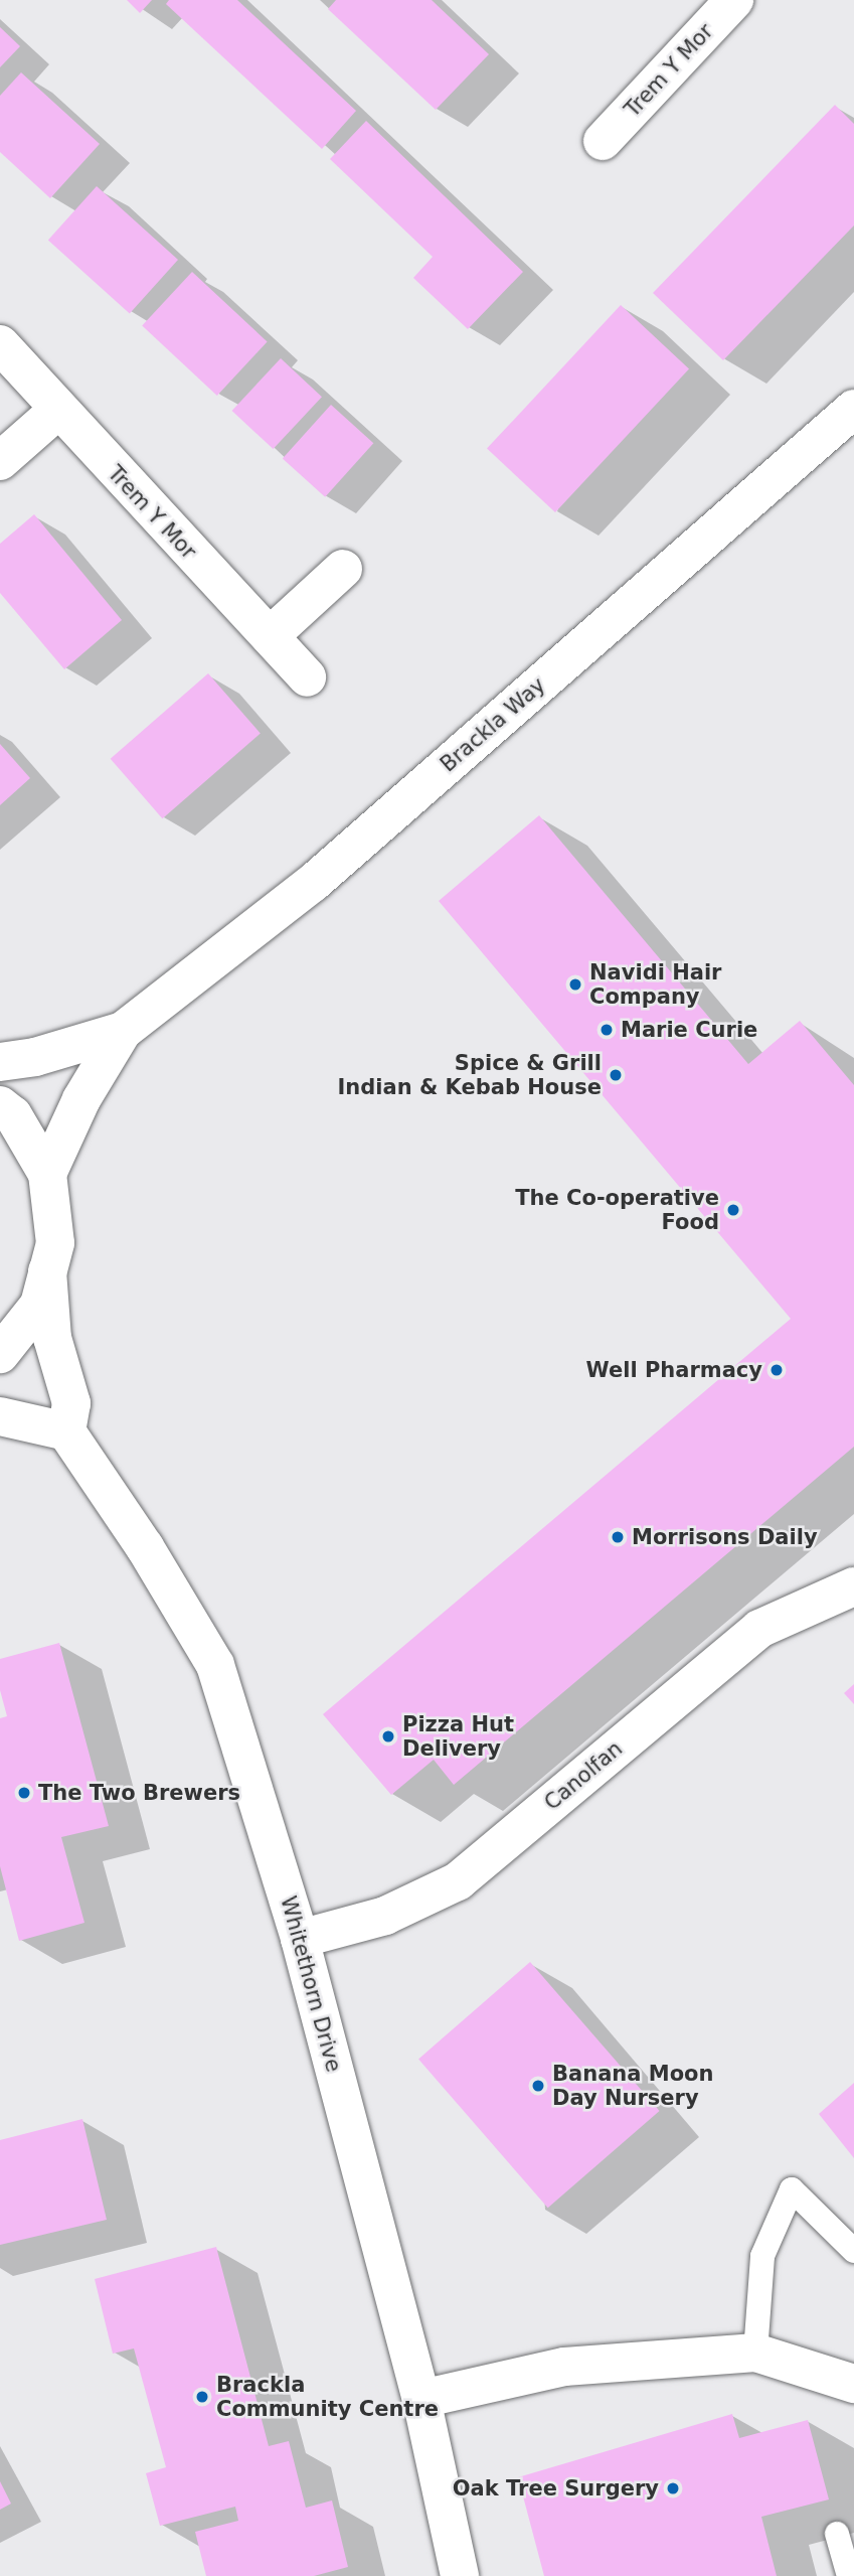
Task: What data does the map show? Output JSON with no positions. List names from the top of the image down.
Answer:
{
  "streets": {
    "street": [
      "Trem Y Mor",
      "Brackla Way",
      "Canolfan",
      "Whitethorn Drive"
    ]
  },
  "crossings": [
    ["Canolfan", "Whitethorn Drive"]
  ],
  "places": [
    "Navidi Hair Company",
    "Marie Curie",
    "Spice & Grill Indian & Kebab House",
    "The Co-operative Food",
    "Well Pharmacy",
    "Morrisons Daily",
    "Pizza Hut Delivery",
    "The Two Brewers",
    "Banana Moon Day Nursery",
    "Brackla Community Centre",
    "Oak Tree Surgery"
  ]
}
